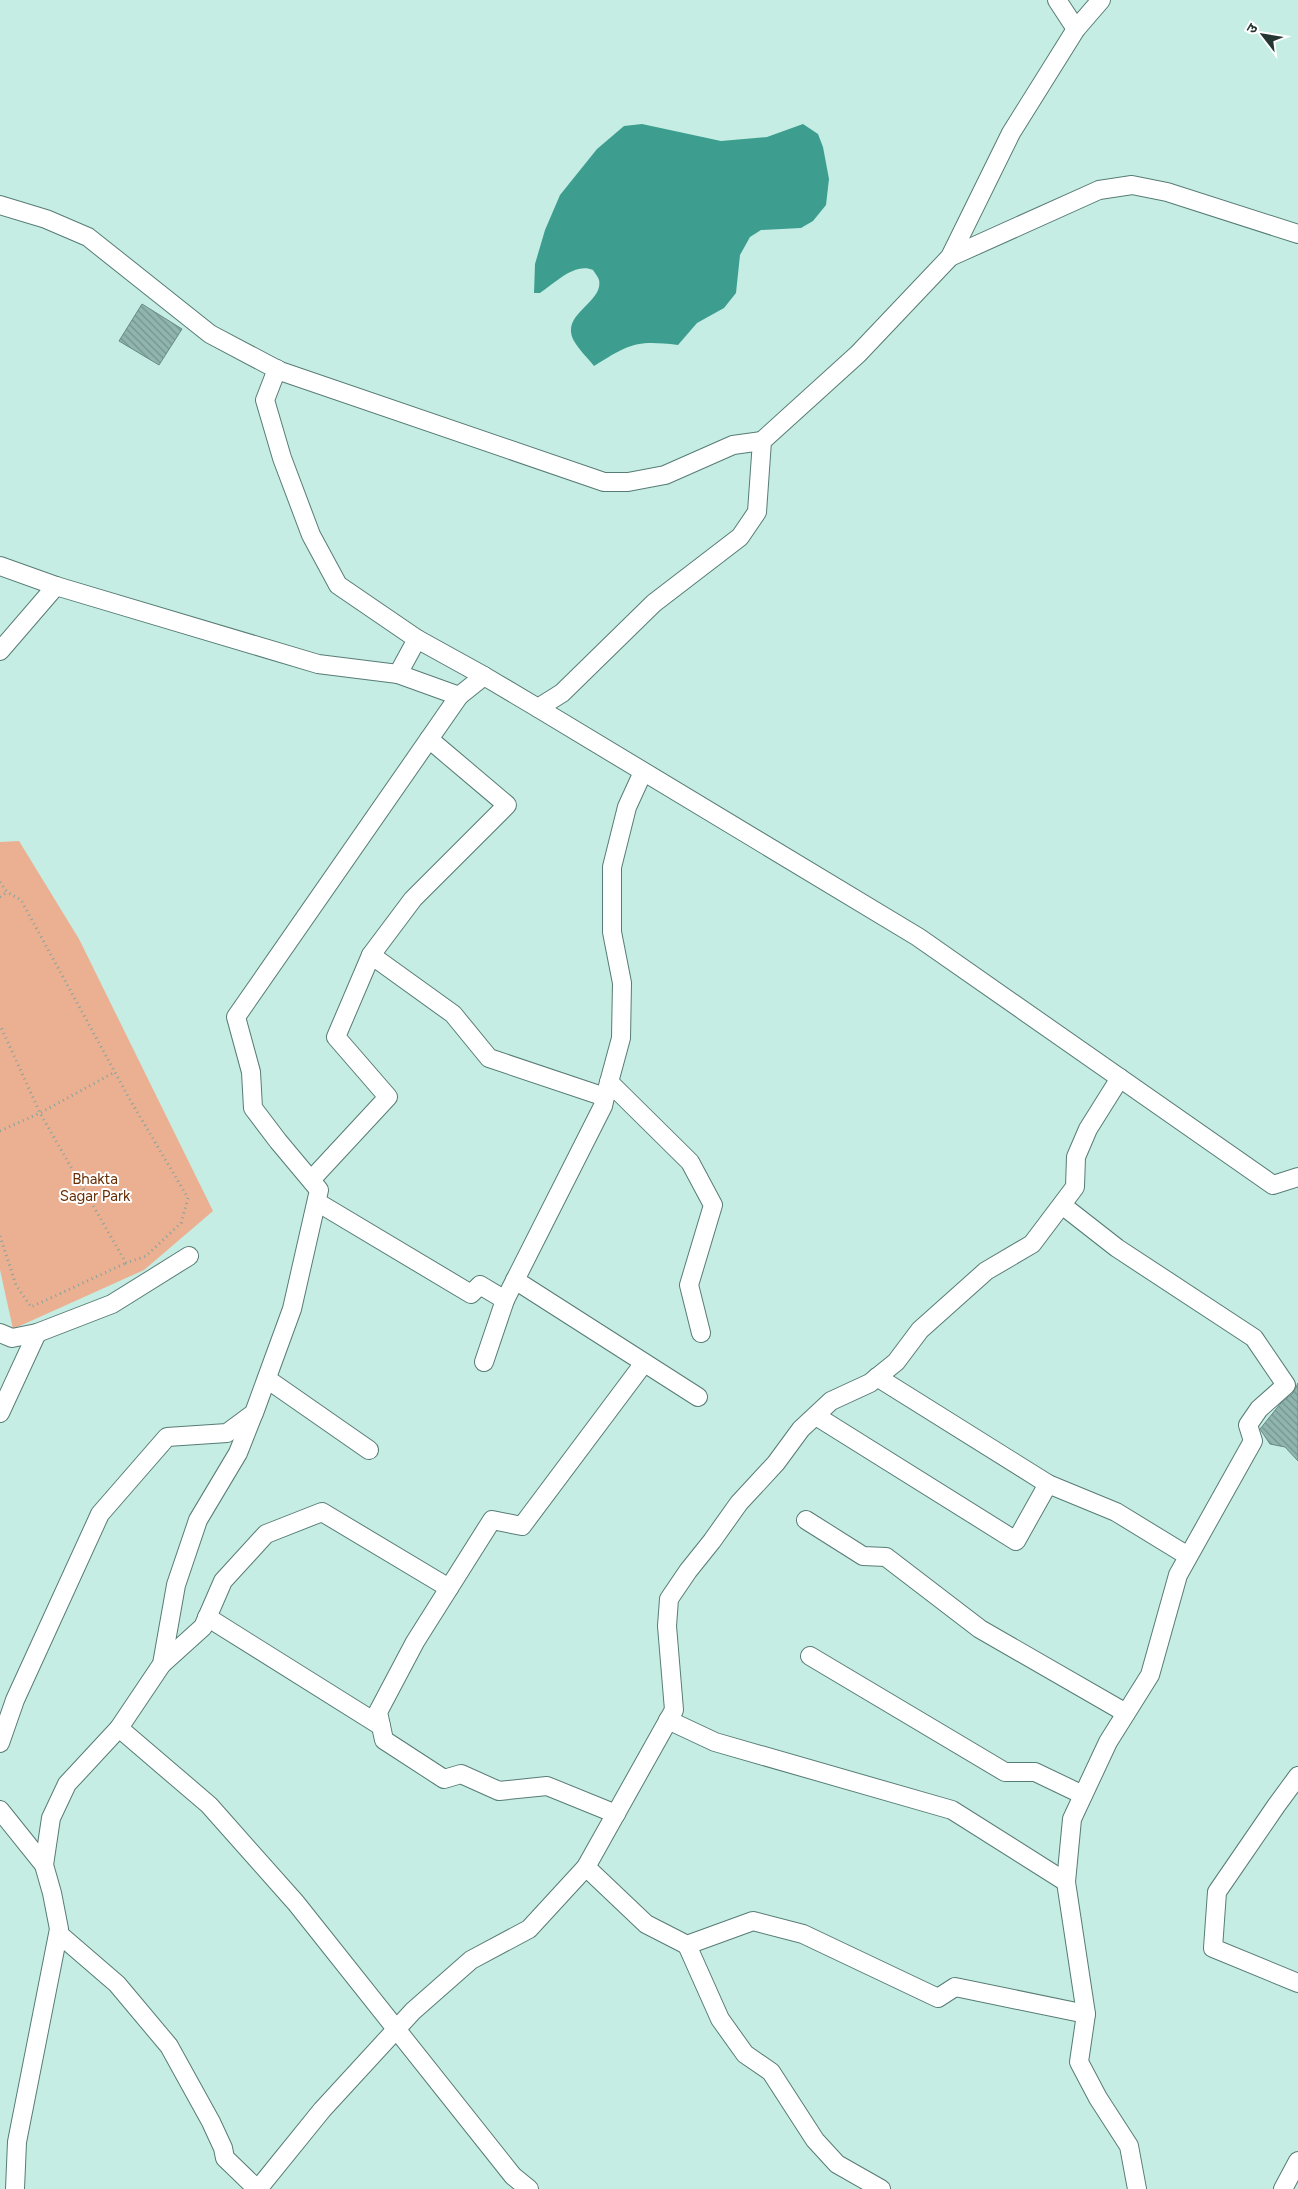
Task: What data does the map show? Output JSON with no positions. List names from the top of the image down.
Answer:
{
  "parks": ["Bhakta Sagar Park"],
  "north": "top left"
}
